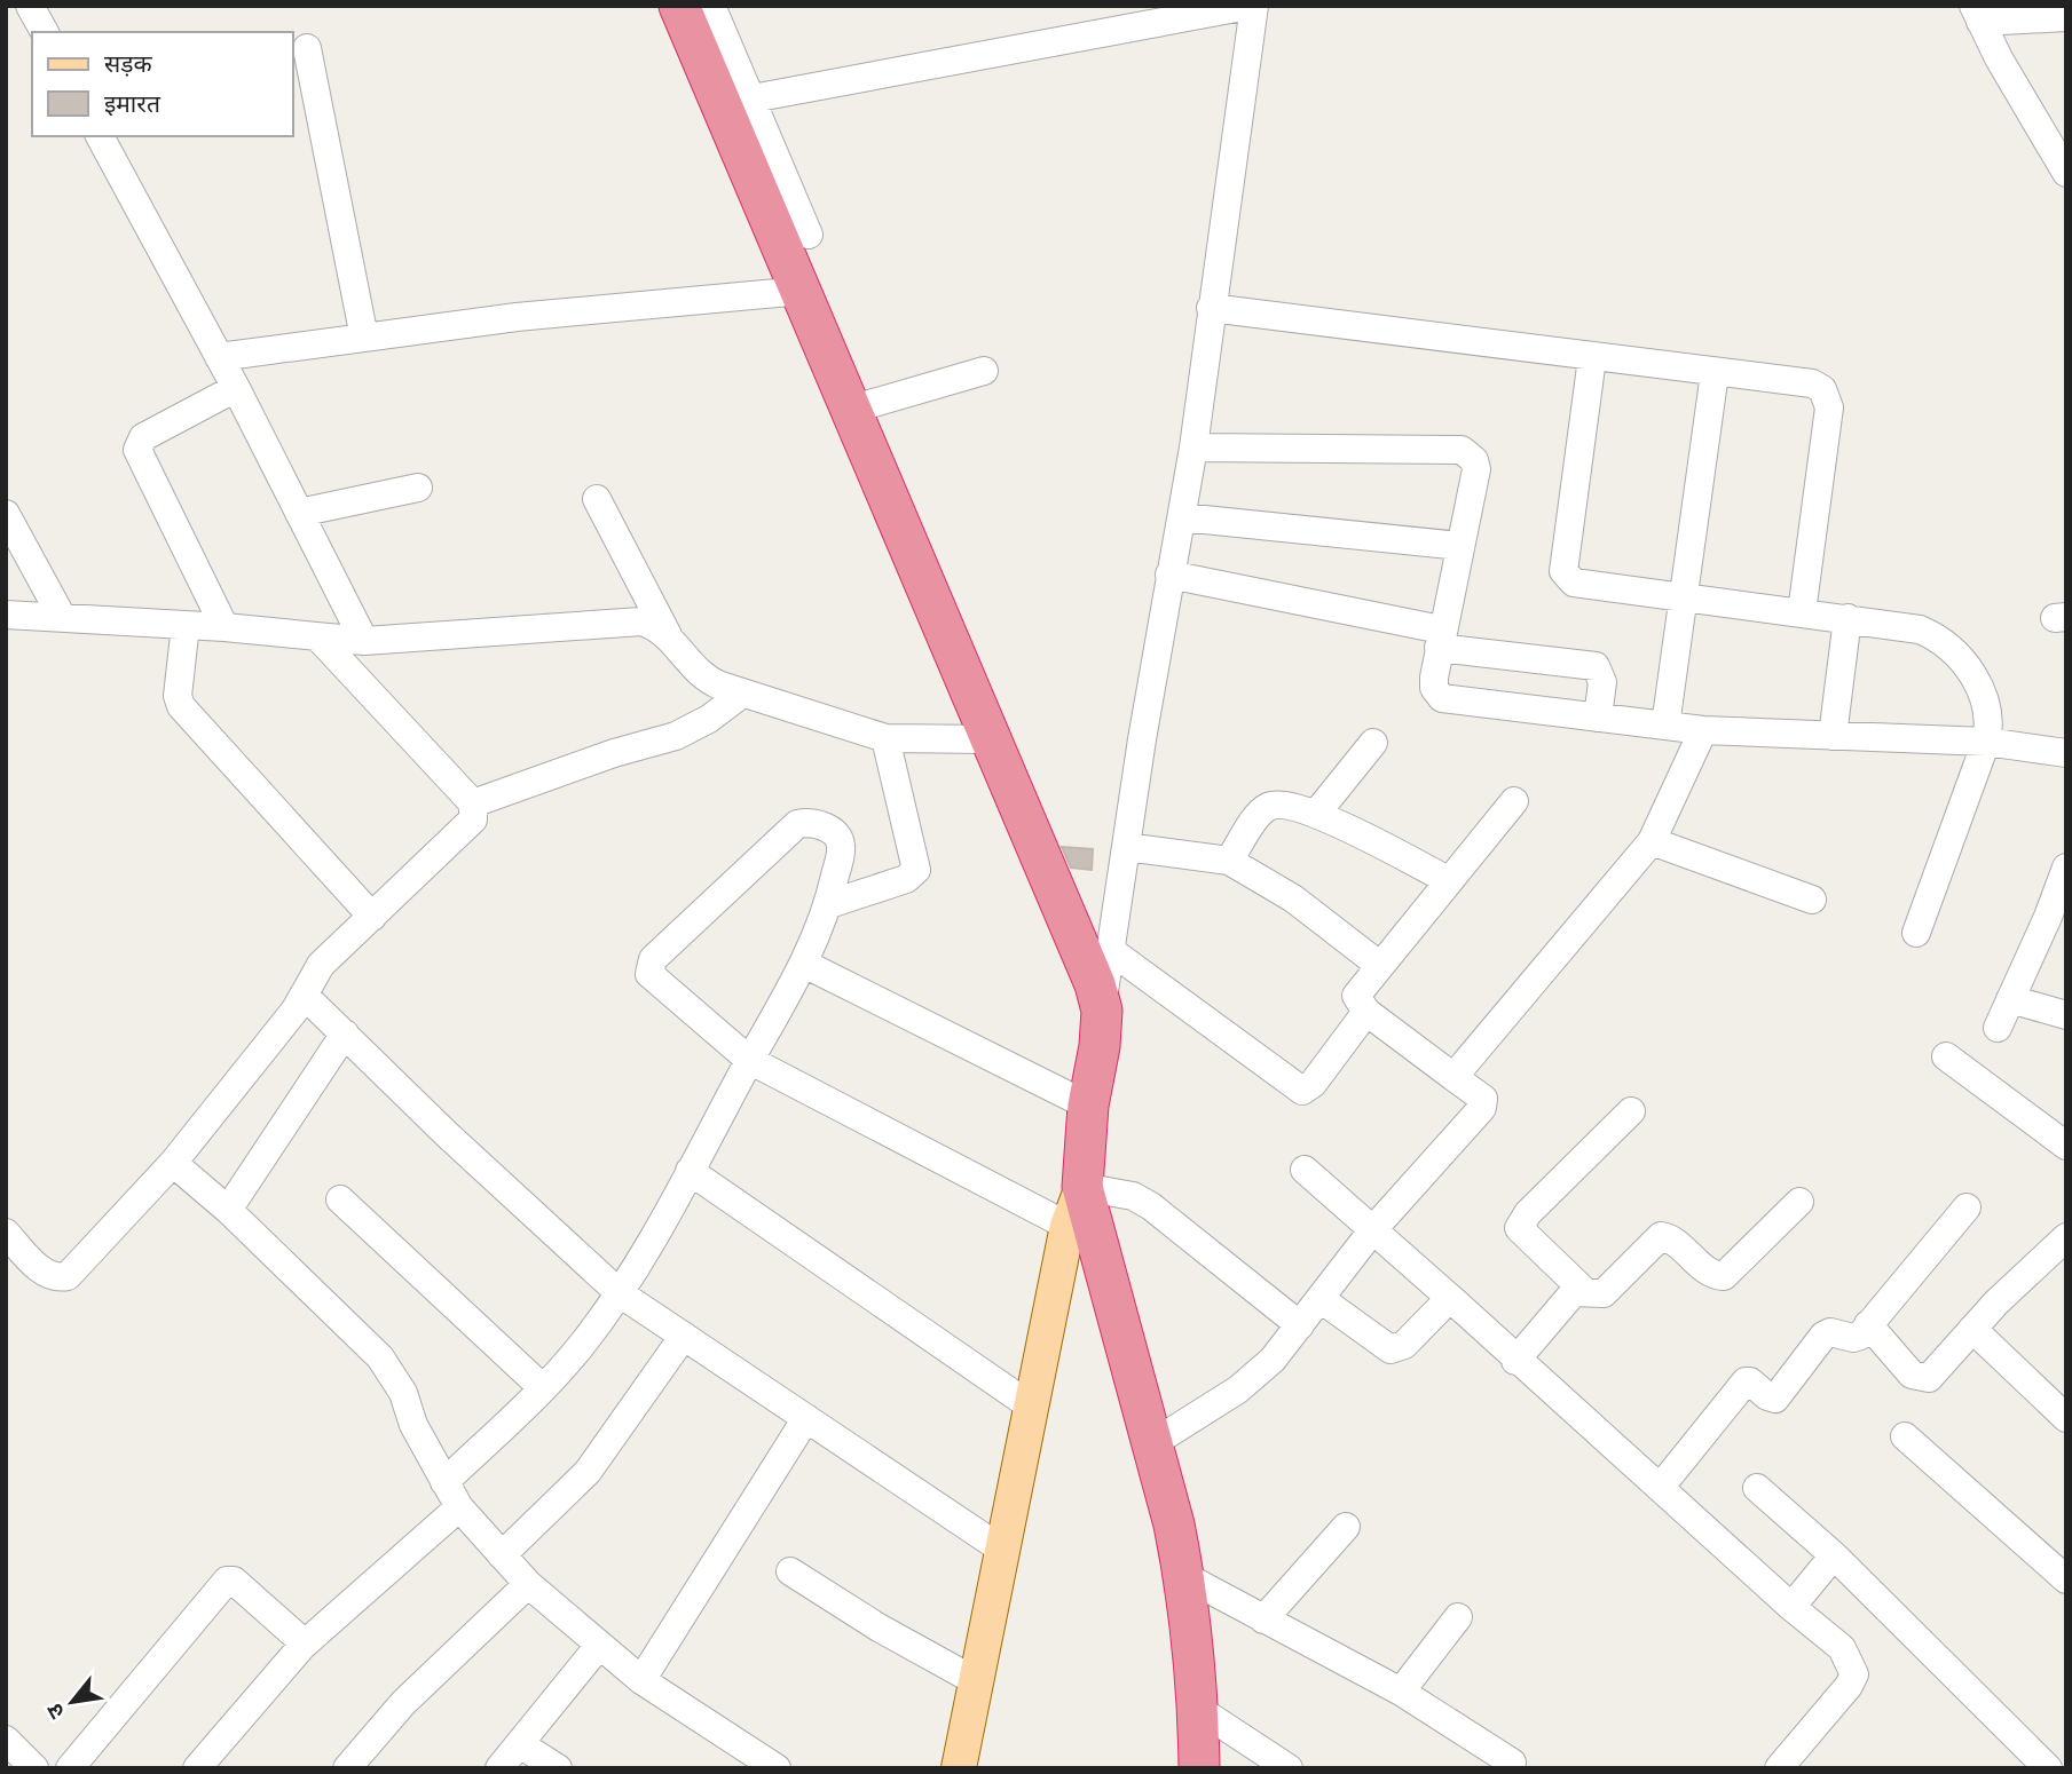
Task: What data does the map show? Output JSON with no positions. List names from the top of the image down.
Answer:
{
  "legend": ["सड़क", "इमारत"],
  "north": "bottom left"
}
